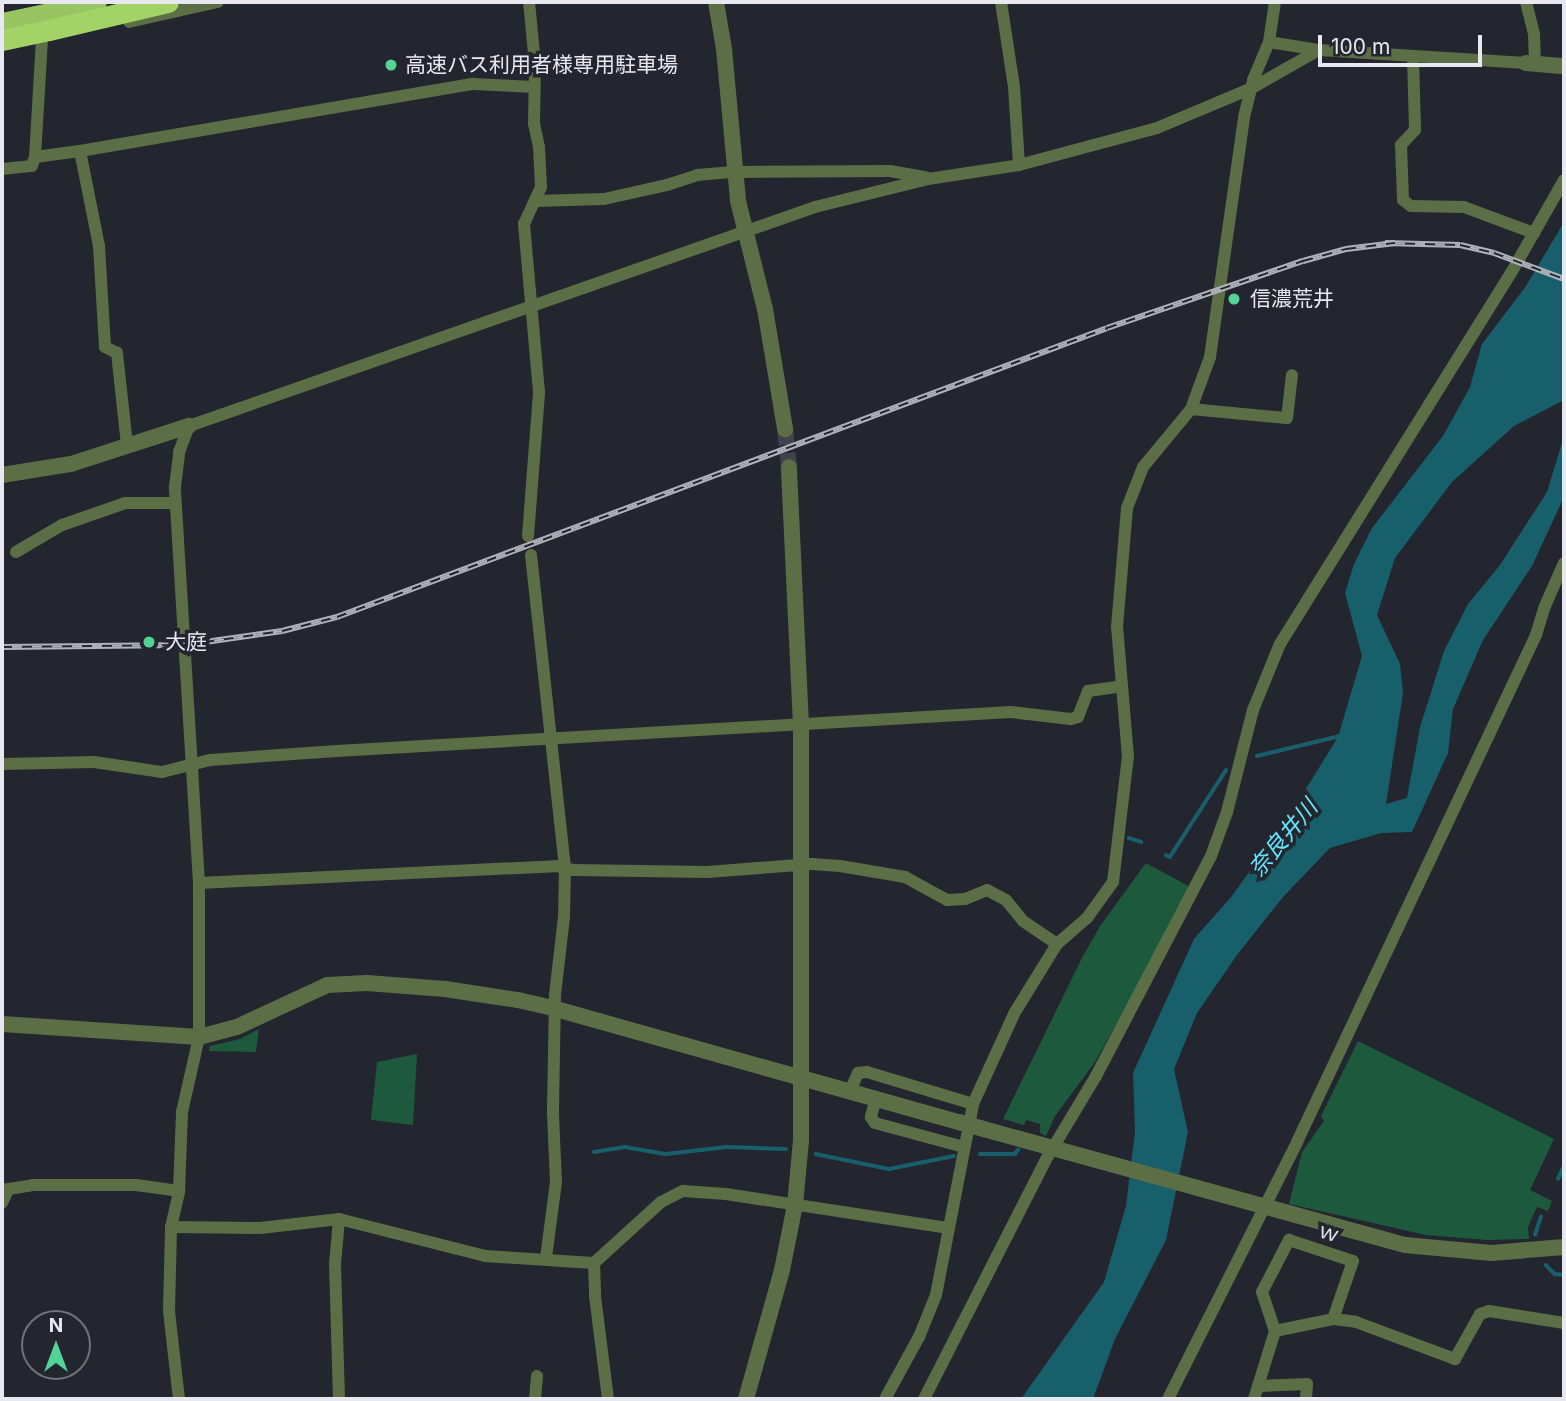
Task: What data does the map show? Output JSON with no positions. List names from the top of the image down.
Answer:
{
  "streets": {
    "street": ["ｗ"]
  },
  "water": ["奈良井川"],
  "places": ["高速バス利用者様専用駐車場", "信濃荒井", "大庭"],
  "scale_bar": "100 m",
  "north": "top"
}
